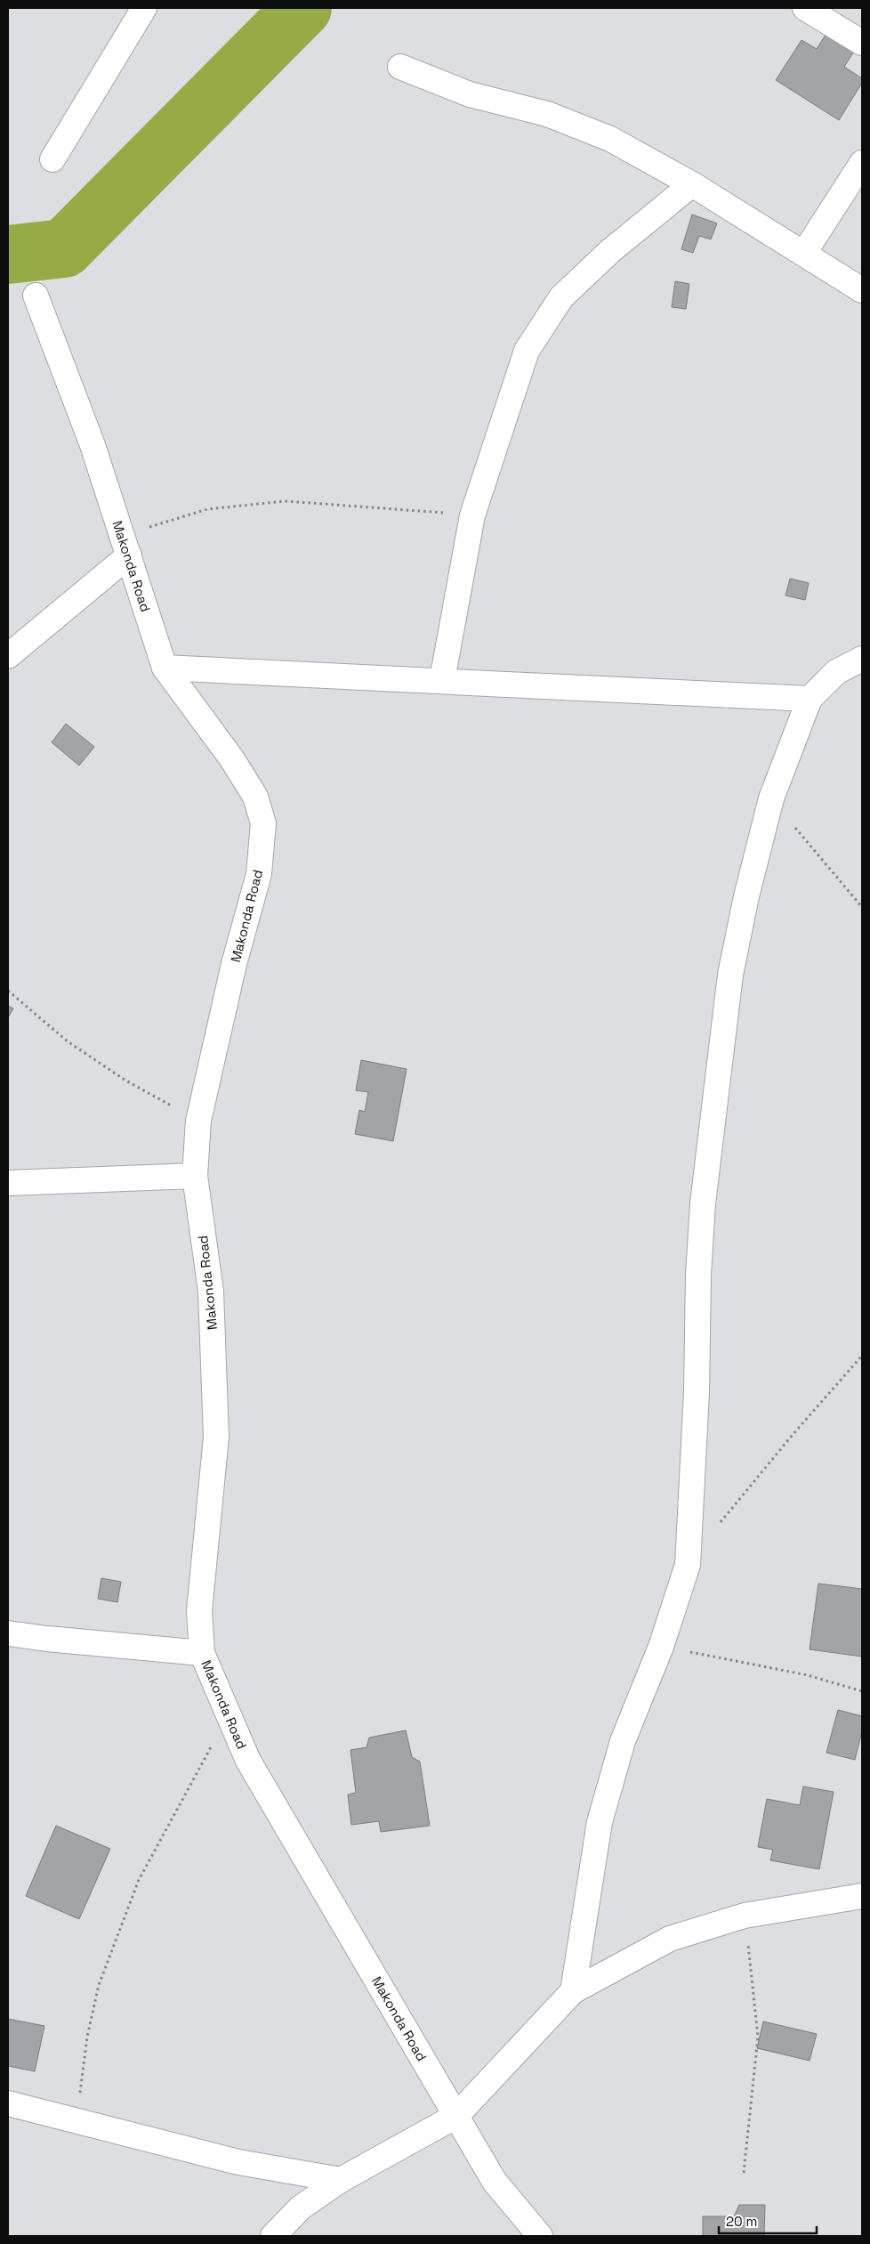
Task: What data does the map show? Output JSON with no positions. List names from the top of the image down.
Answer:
{
  "streets": {
    "street": ["Makonda Road"]
  },
  "scale_bar": "20 m"
}
